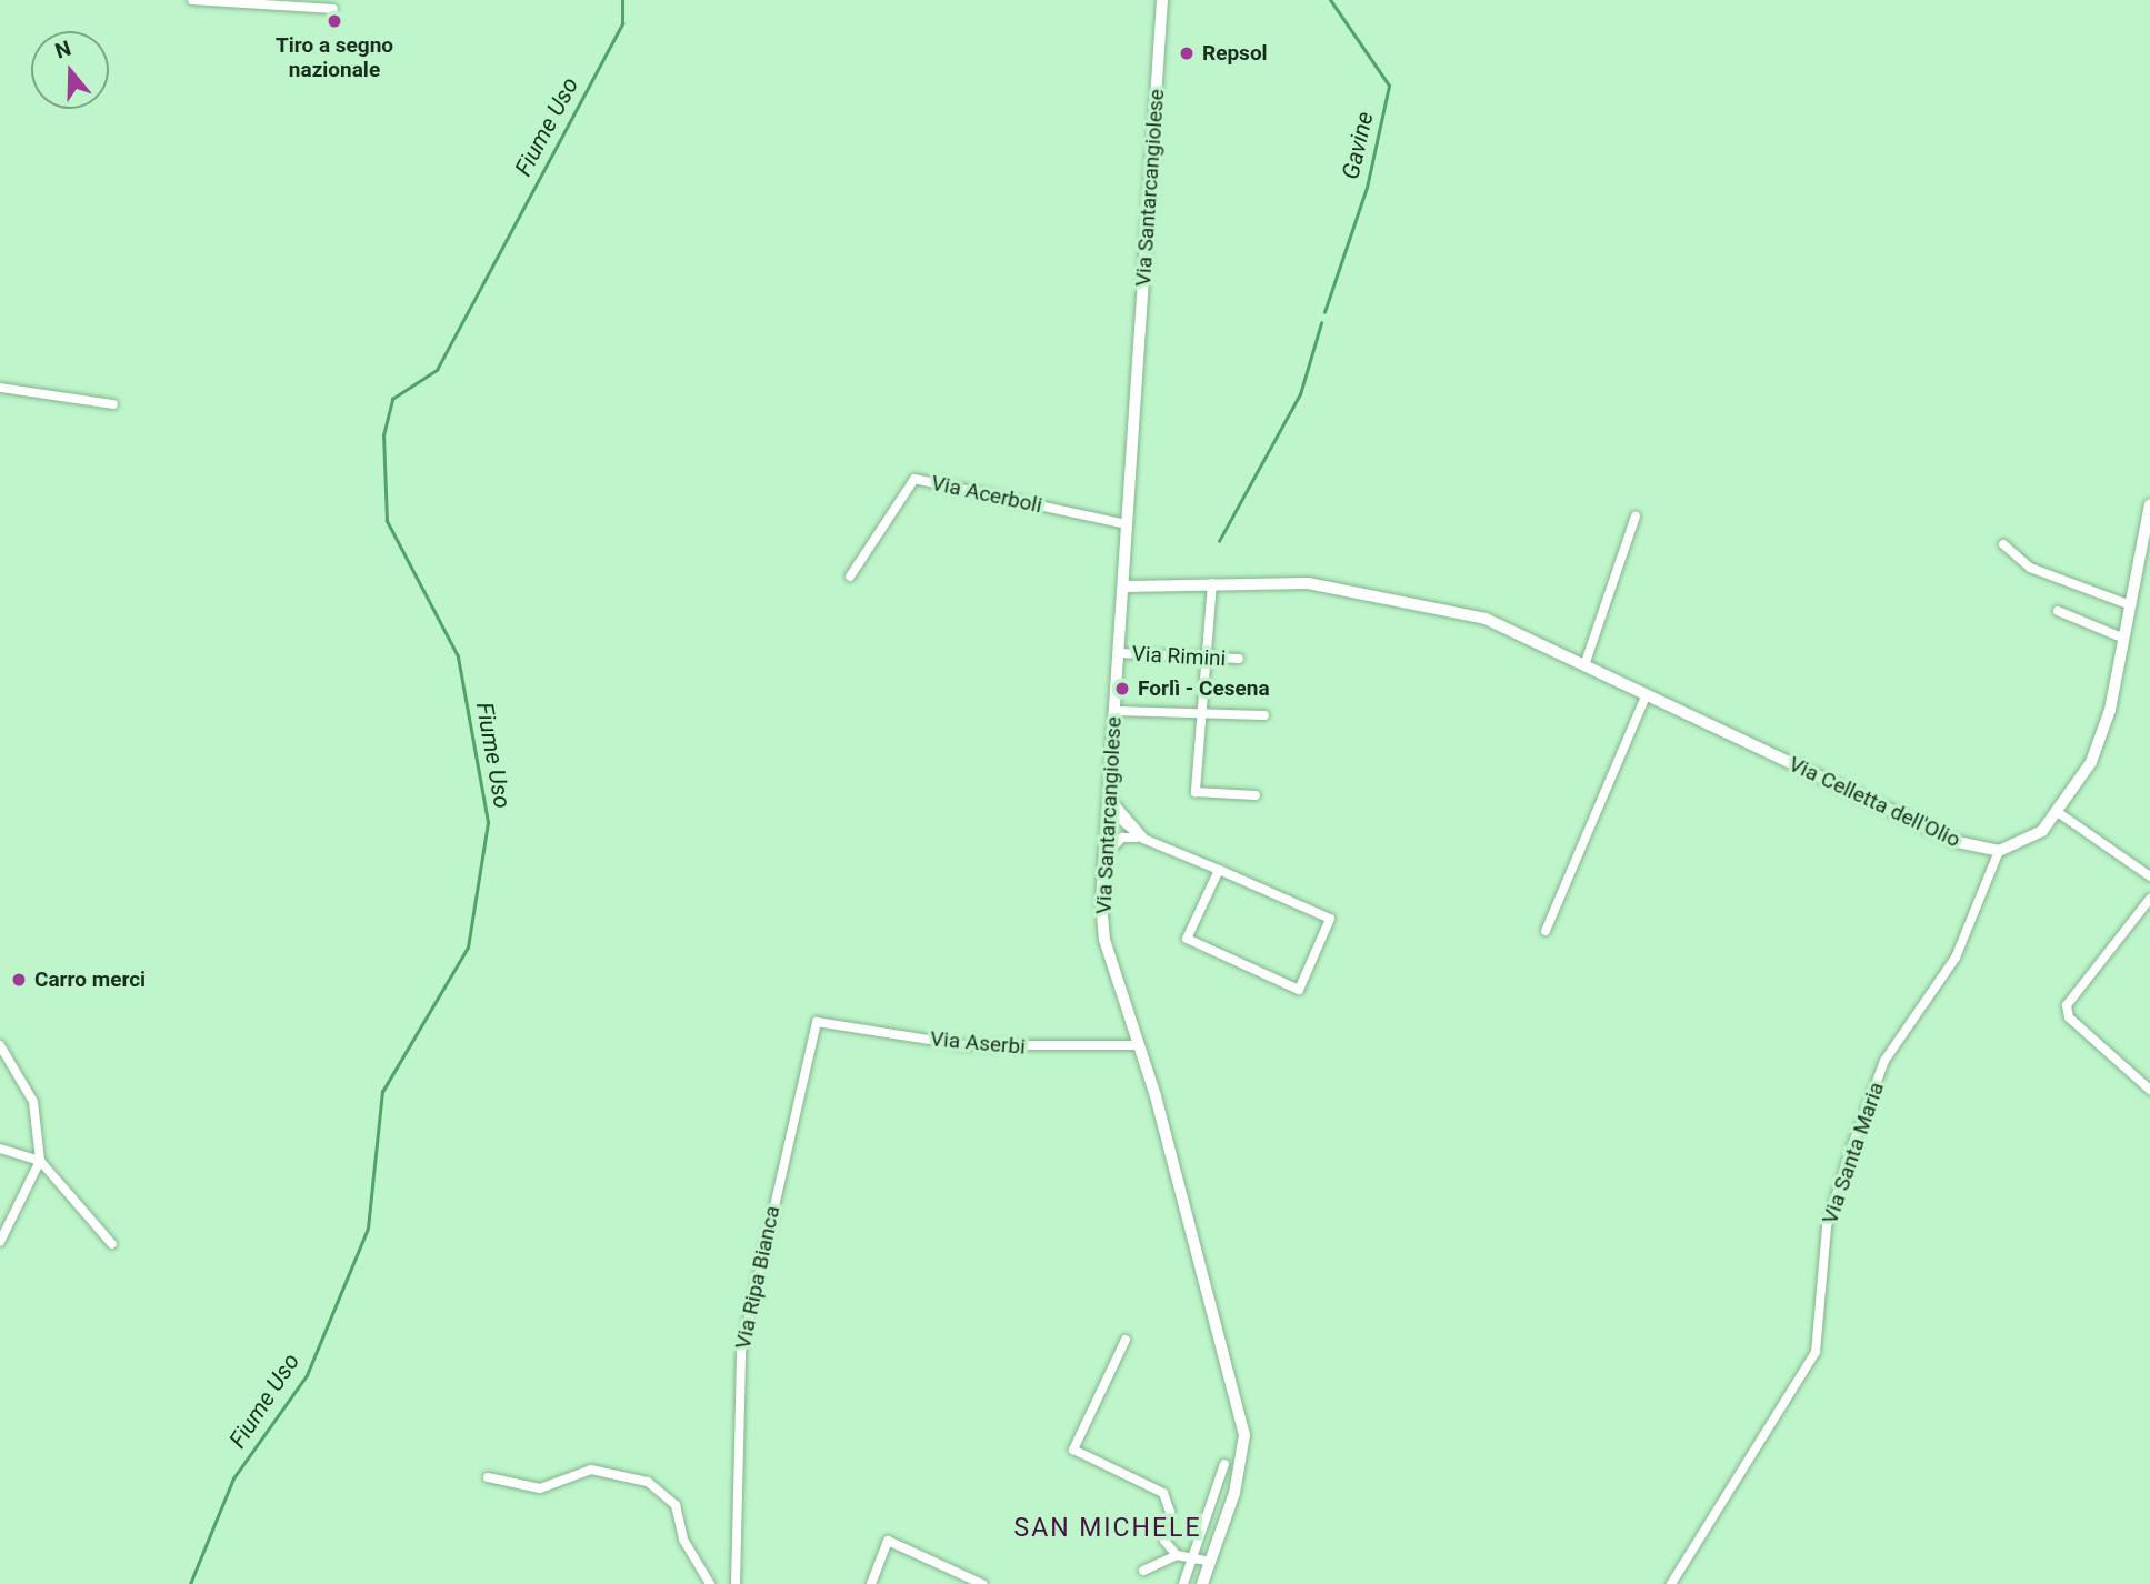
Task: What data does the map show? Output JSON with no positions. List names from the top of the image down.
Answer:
{
  "streets": {
    "main road": ["Via Santarcangiolese"],
    "street": [
      "Via Acerboli",
      "Via Rimini",
      "Via Celletta dell'Olio",
      "Via Aserbi",
      "Via Santa Maria",
      "Via Ripa Bianca"
    ]
  },
  "crossings": [
    ["Via Santarcangiolese", "Via Acerboli"],
    ["Via Santarcangiolese", "Via Rimini"],
    ["Via Santarcangiolese", "Via Celletta dell'Olio"],
    ["Via Santarcangiolese", "Via Aserbi"],
    ["Via Celletta dell'Olio", "Via Santa Maria"],
    ["Via Aserbi", "Via Ripa Bianca"]
  ],
  "districts": ["SAN MICHELE"],
  "water": ["Fiume Uso", "Gavine"],
  "places": [
    "Tiro a segno nazionale",
    "Repsol",
    "Forlì - Cesena",
    "Carro merci"
  ],
  "north": "top"
}
